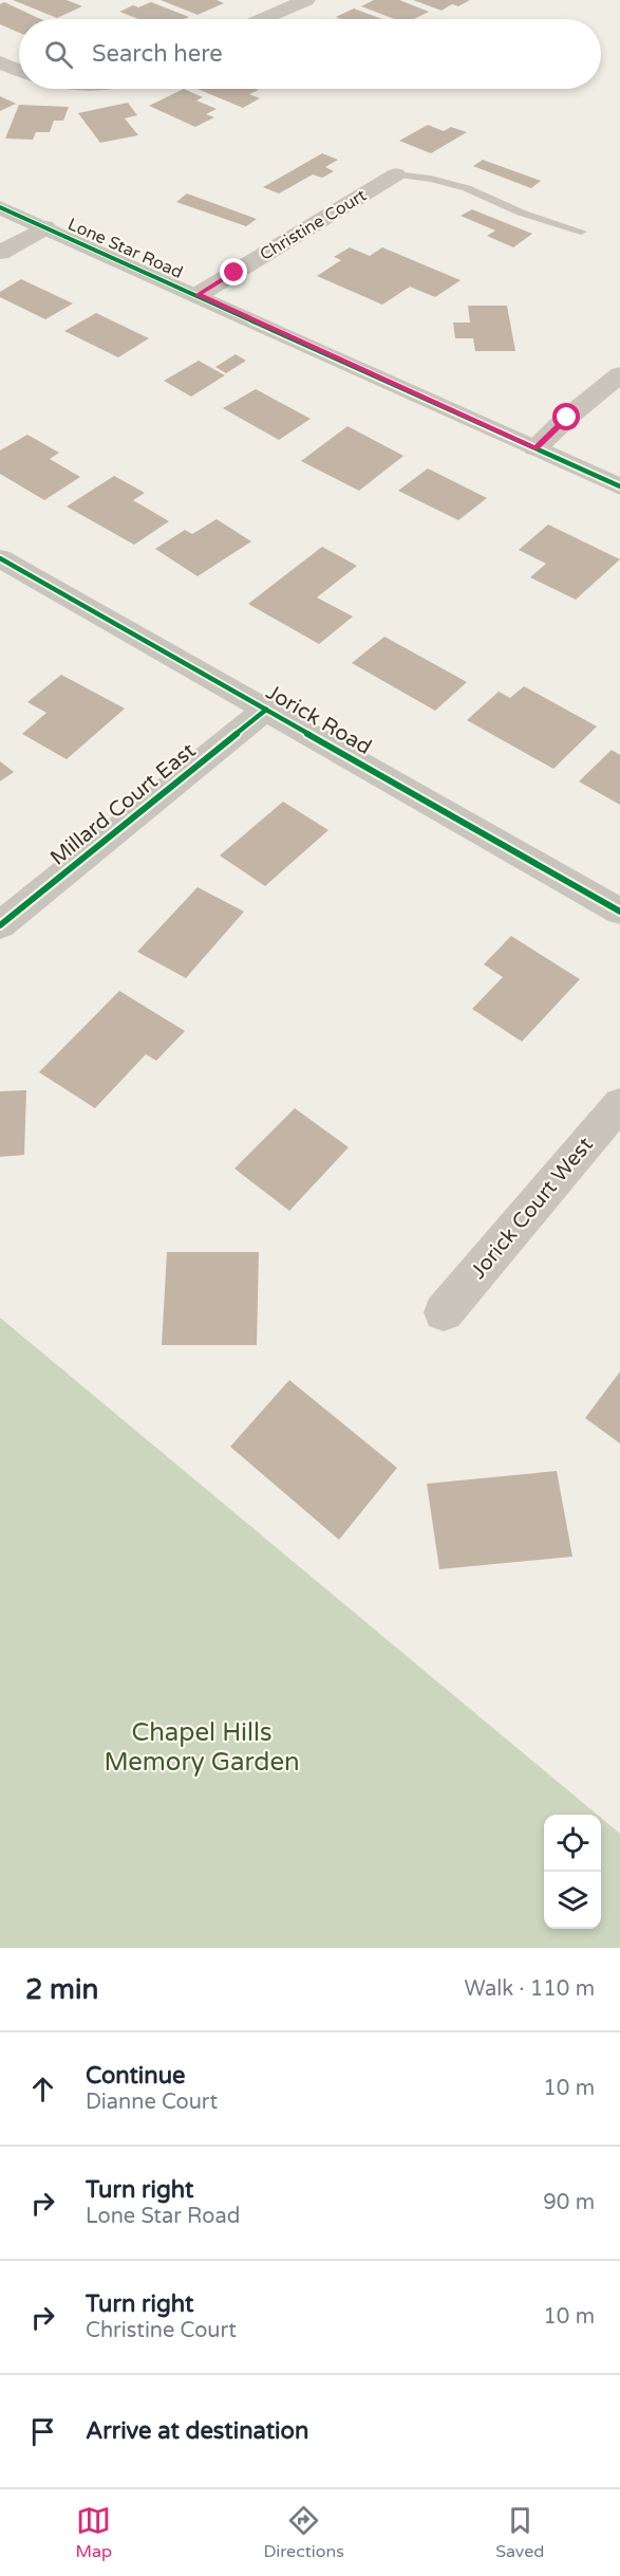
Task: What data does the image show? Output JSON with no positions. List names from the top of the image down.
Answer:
{
  "streets": {
    "street": [
      "Christine Court",
      "Lone Star Road",
      "Jorick Road",
      "Millard Court East",
      "Jorick Court West"
    ]
  },
  "crossings": [
    ["Christine Court", "Lone Star Road"],
    ["Jorick Road", "Millard Court East"]
  ],
  "parks": ["Chapel Hills Memory Garden"],
  "page": {
    "search": "Search here",
    "heading": ["2 min", "Walk · 110 m"],
    "list": [
      ["Continue", "Dianne Court", "10 m"],
      ["Turn right", "Lone Star Road", "90 m"],
      ["Turn right", "Christine Court", "10 m"],
      "Arrive at destination"
    ],
    "nav": ["Map", "Directions", "Saved"]
  }
}
